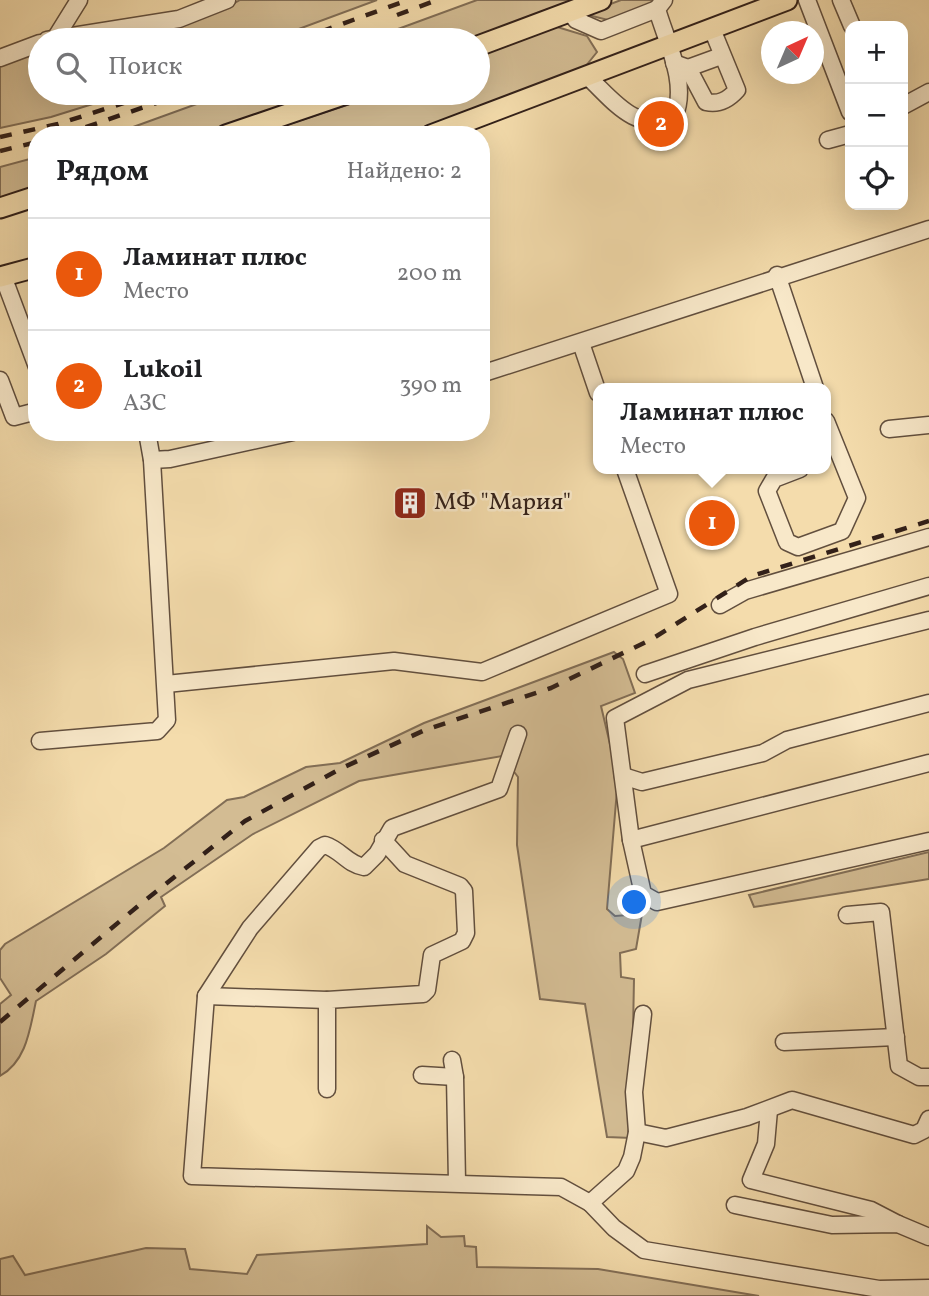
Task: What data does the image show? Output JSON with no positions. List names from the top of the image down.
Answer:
{
  "places": {
    "building": ["МФ \"Мария\""]
  },
  "north": "top right",
  "page": {
    "map_buttons": ["+", "−"],
    "search": "Поиск",
    "pins": ["2", "1"],
    "heading": ["Рядом", "Найдено: 2"],
    "list": [
      {
        "mark": "1",
        "name": "Ламинат плюс",
        "note": "Место",
        "value": "200 m"
      },
      {
        "mark": "2",
        "name": "Lukoil",
        "note": "АЗС",
        "value": "390 m"
      }
    ],
    "popup": ["Ламинат плюс", "Место"]
  }
}
